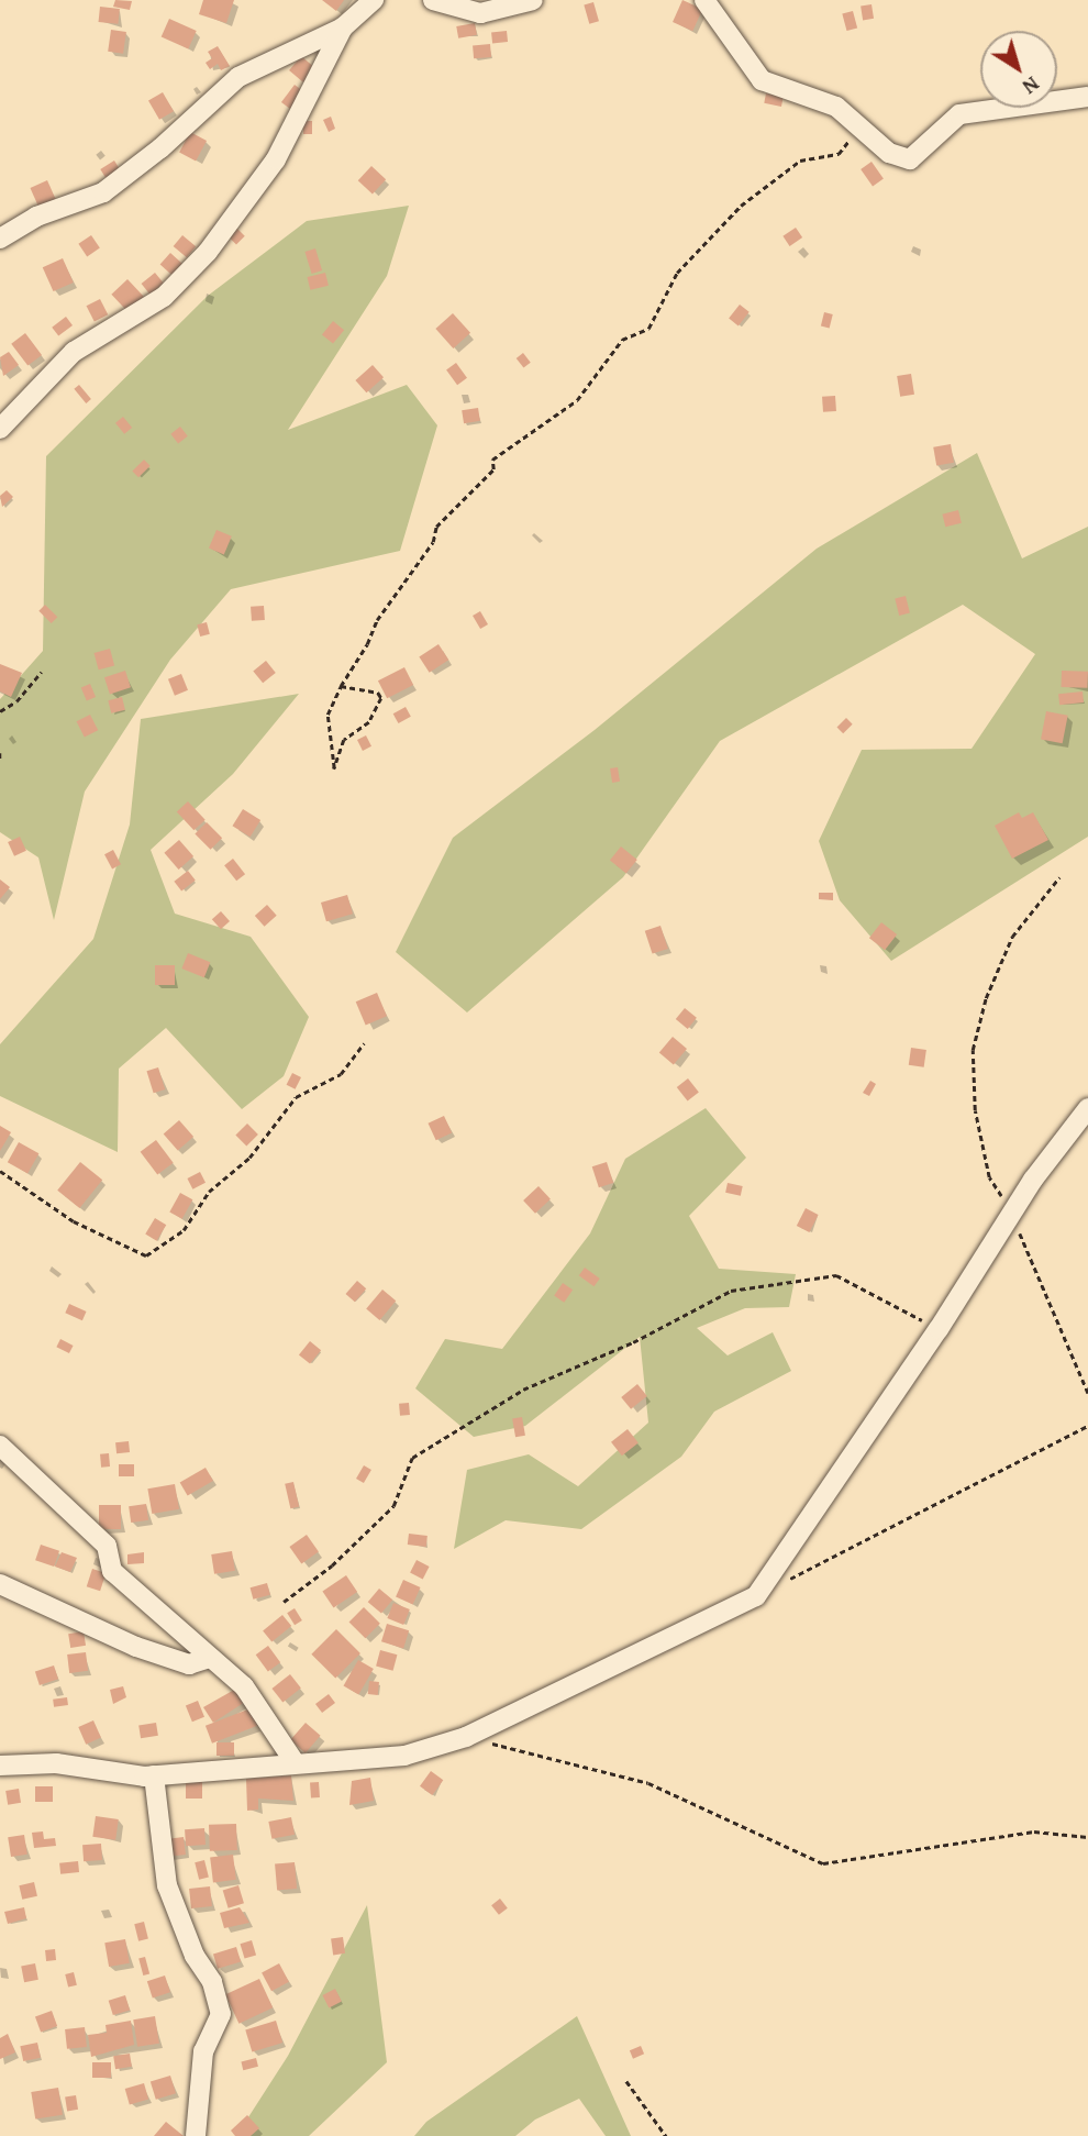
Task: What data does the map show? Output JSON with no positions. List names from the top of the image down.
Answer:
{
  "north": "bottom right"
}
